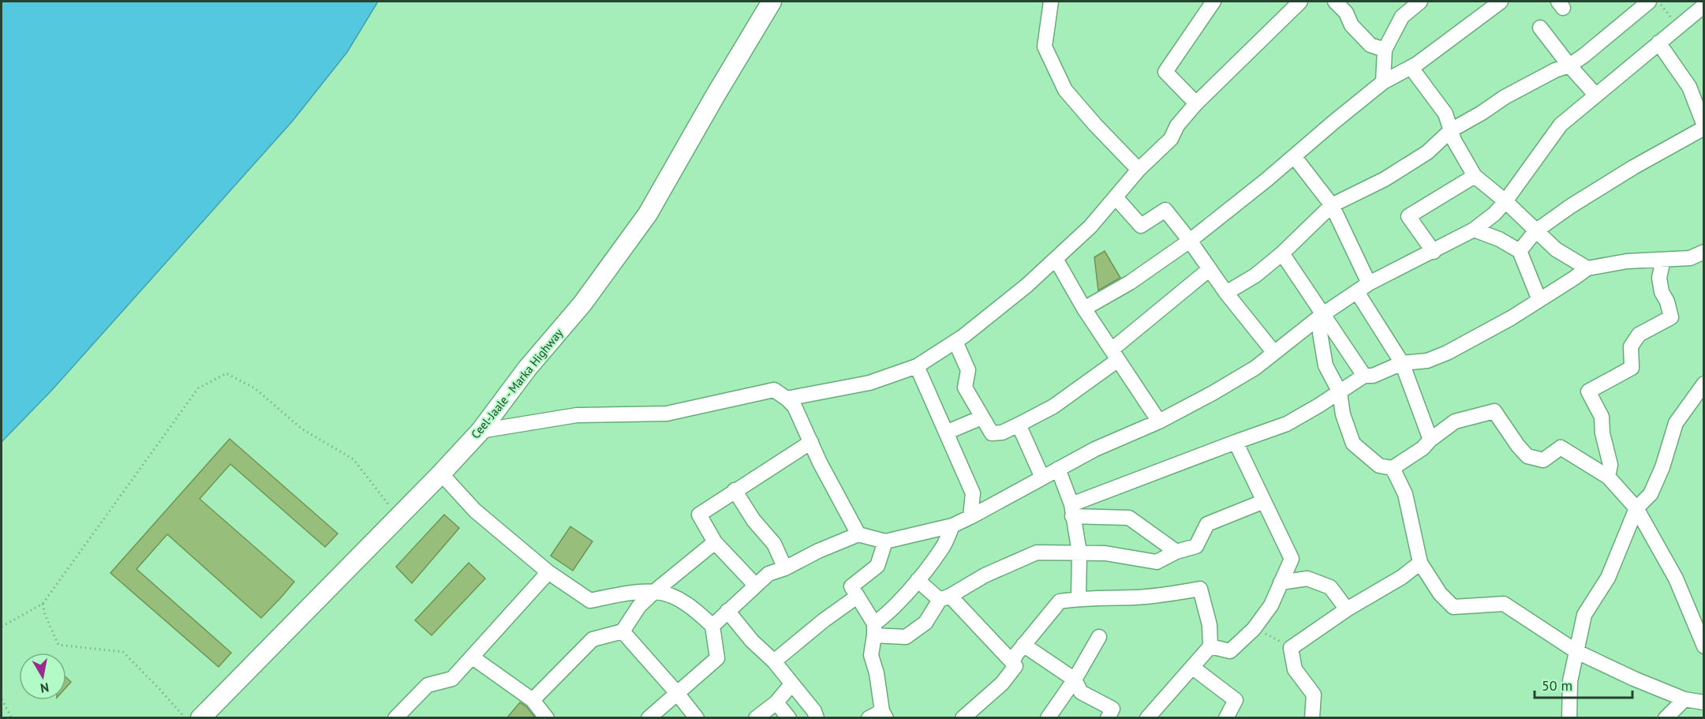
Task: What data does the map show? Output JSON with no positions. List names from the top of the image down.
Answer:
{
  "streets": {
    "street": ["Ceel-Jaale - Marka Highway"]
  },
  "scale_bar": "50 m",
  "north": "bottom"
}
